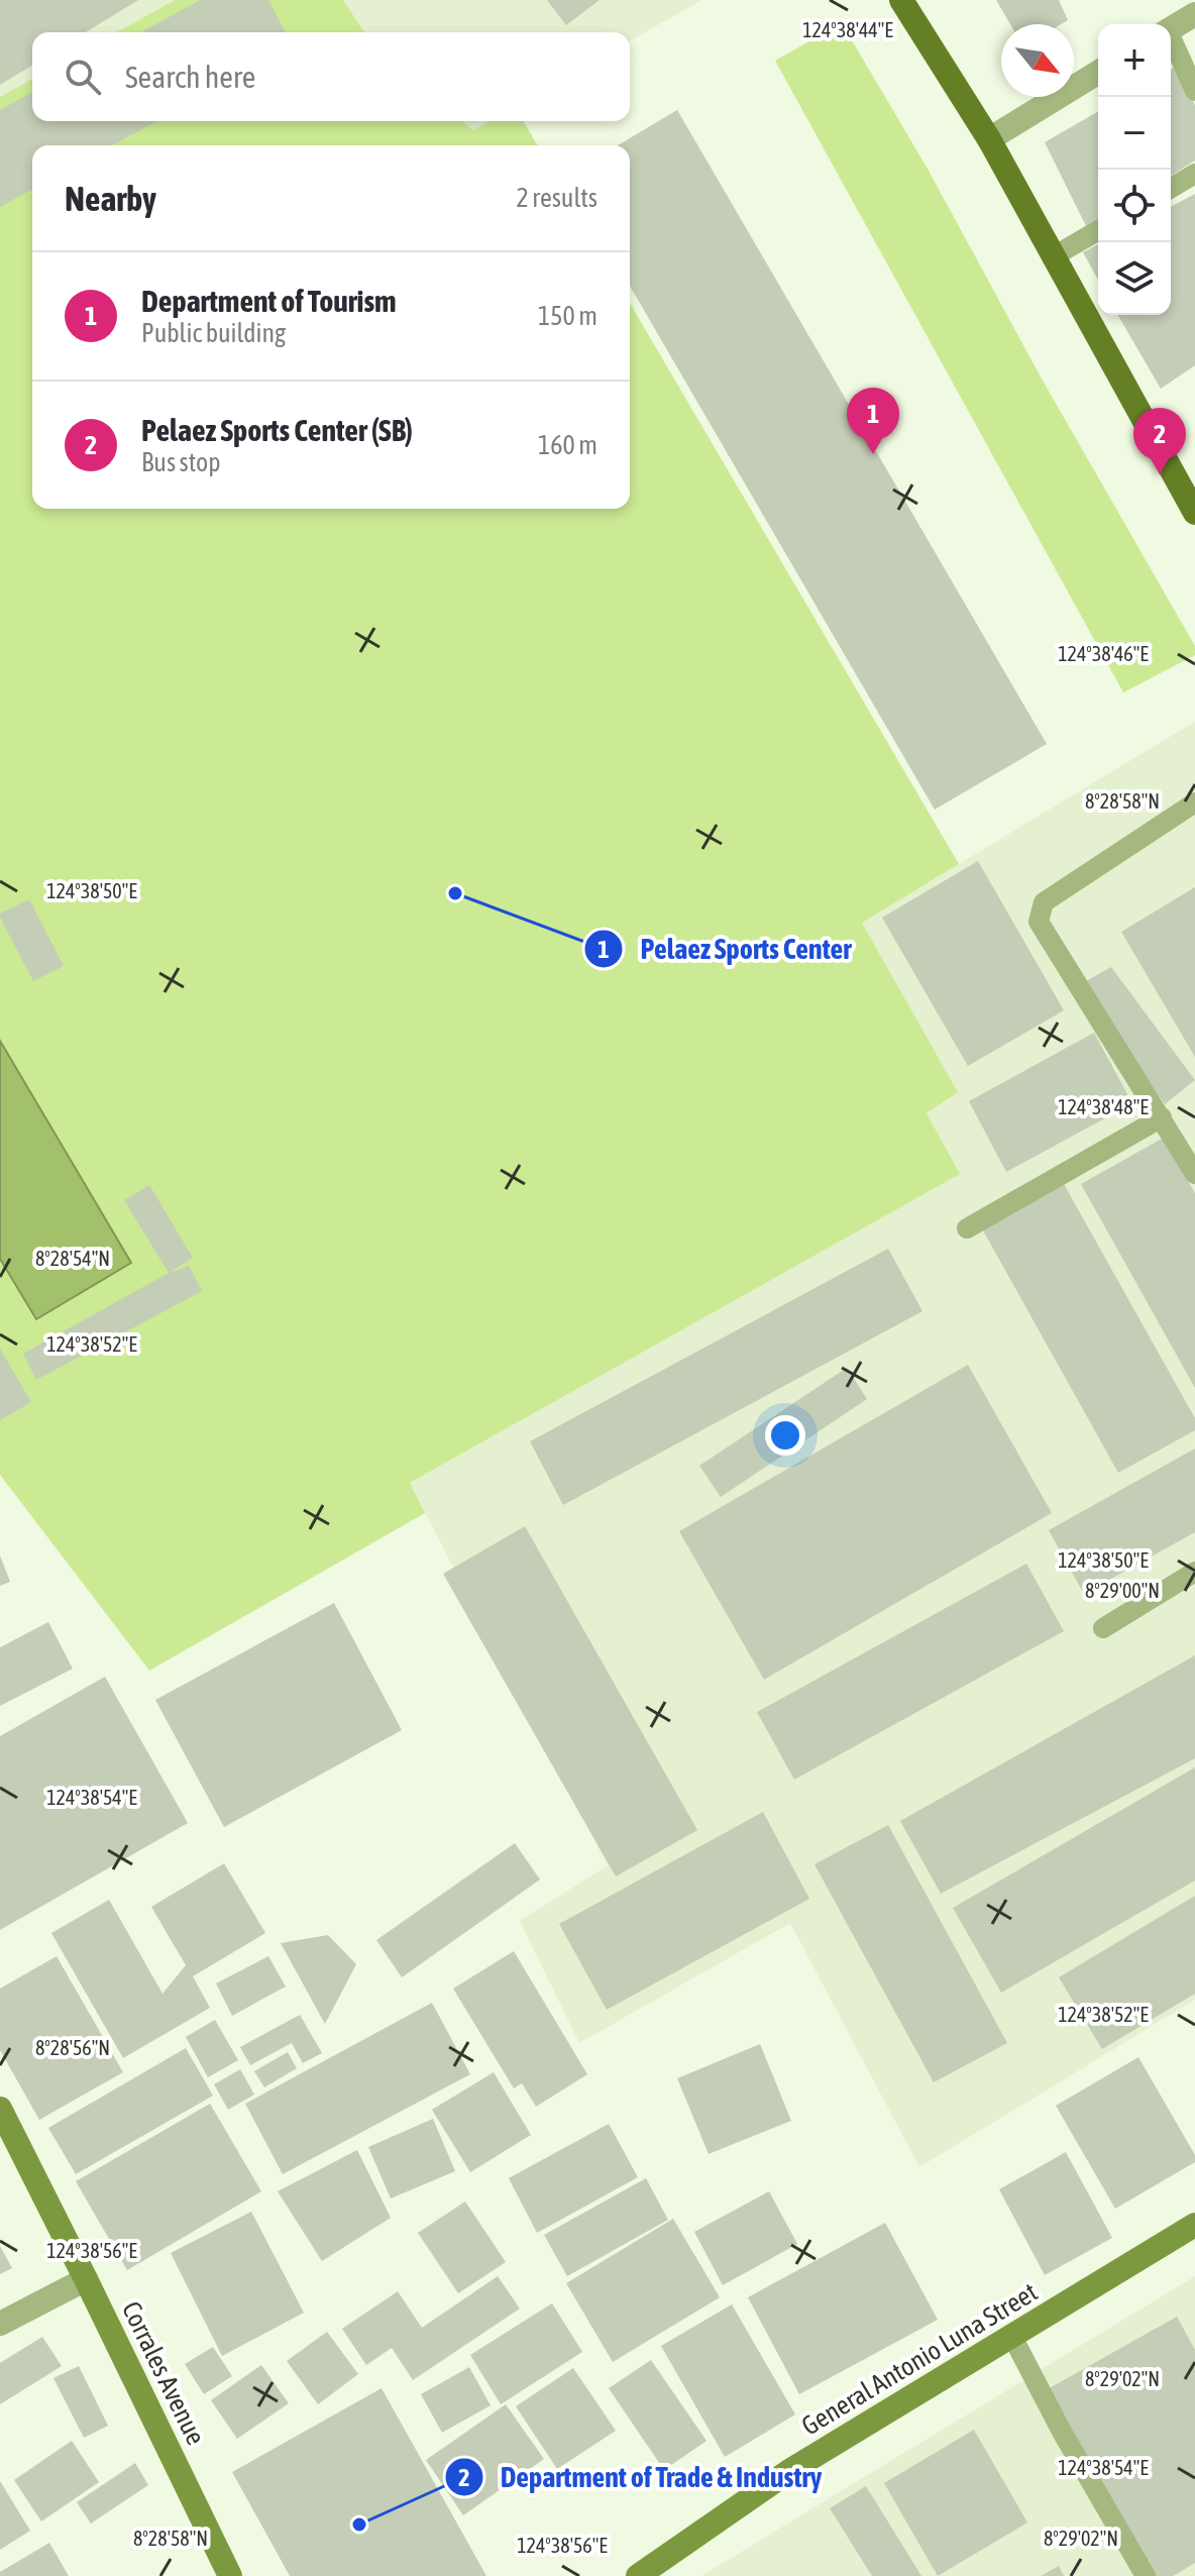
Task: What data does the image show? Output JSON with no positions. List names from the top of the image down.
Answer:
{
  "streets": {
    "street": ["General Antonio Luna Street", "Corrales Avenue"]
  },
  "places": ["Pelaez Sports Center", "Department of Trade & Industry"],
  "north": "bottom right",
  "page": {
    "map_buttons": ["+", "−"],
    "search": "Search here",
    "heading": ["Nearby", "2 results"],
    "list": [
      {
        "mark": "1",
        "name": "Department of Tourism",
        "note": "Public building",
        "value": "150 m"
      },
      {
        "mark": "2",
        "name": "Pelaez Sports Center (SB)",
        "note": "Bus stop",
        "value": "160 m"
      }
    ],
    "pins": ["1", "2"]
  },
  "coordinates": [
    "124°38'44\"E",
    "124°38'46\"E",
    "8°28'58\"N",
    "124°38'50\"E",
    "124°38'48\"E",
    "8°28'54\"N",
    "124°38'52\"E",
    "8°29'00\"N",
    "124°38'54\"E",
    "8°28'56\"N",
    "124°38'56\"E",
    "8°29'02\"N"
  ]
}
